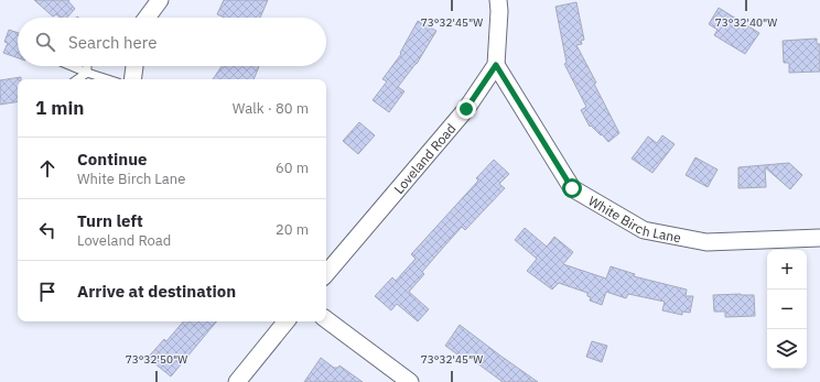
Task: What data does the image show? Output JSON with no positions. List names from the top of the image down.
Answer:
{
  "streets": {
    "street": ["Loveland Road", "White Birch Lane"]
  },
  "crossings": [
    ["Loveland Road", "White Birch Lane"]
  ],
  "page": {
    "search": "Search here",
    "heading": ["1 min", "Walk · 80 m"],
    "list": [
      ["Continue", "White Birch Lane", "60 m"],
      ["Turn left", "Loveland Road", "20 m"],
      "Arrive at destination"
    ],
    "map_buttons": ["+", "−"]
  },
  "coordinates": ["73°32'45\"W", "73°32'40\"W", "73°32'50\"W"]
}
